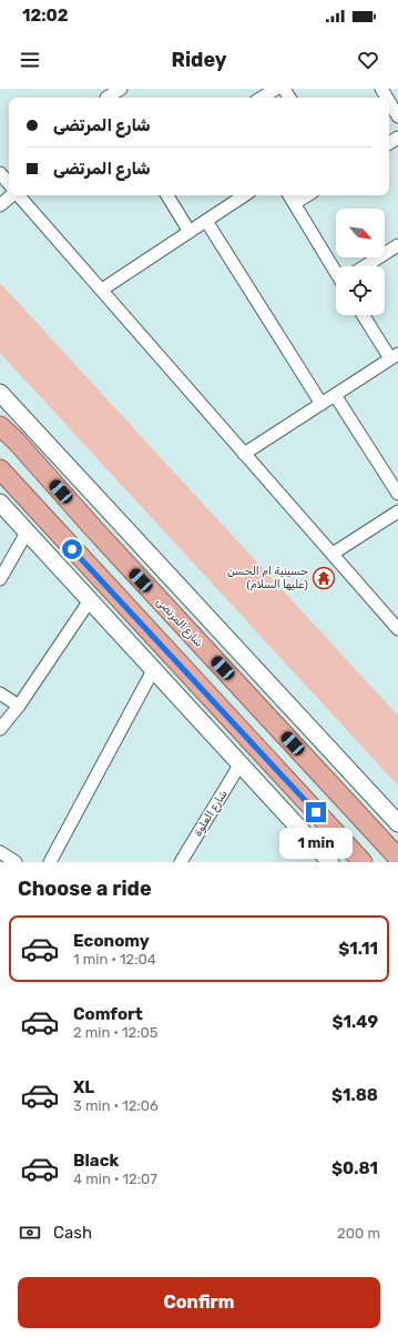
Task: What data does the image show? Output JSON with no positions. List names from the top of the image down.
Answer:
{
  "streets": {
    "main road": ["شارع المرتضى"],
    "street": ["شارع العلوة"]
  },
  "places": {
    "temple": ["حسينية ام الحسن (عليها السلام)"]
  },
  "north": "bottom right",
  "page": {
    "status": "12:02",
    "header": "Ridey",
    "banner": ["شارع المرتضى", "شارع المرتضى"],
    "bubble": "1 min",
    "heading": "Choose a ride",
    "list": [
      {
        "name": "Economy",
        "note": "1 min · 12:04",
        "value": "$1.11"
      },
      {
        "name": "Comfort",
        "note": "2 min · 12:05",
        "value": "$1.49"
      },
      {
        "name": "XL",
        "note": "3 min · 12:06",
        "value": "$1.88"
      },
      {
        "name": "Black",
        "note": "4 min · 12:07",
        "value": "$0.81"
      }
    ],
    "pay": ["Cash", "200 m"],
    "buttons": "Confirm"
  }
}
